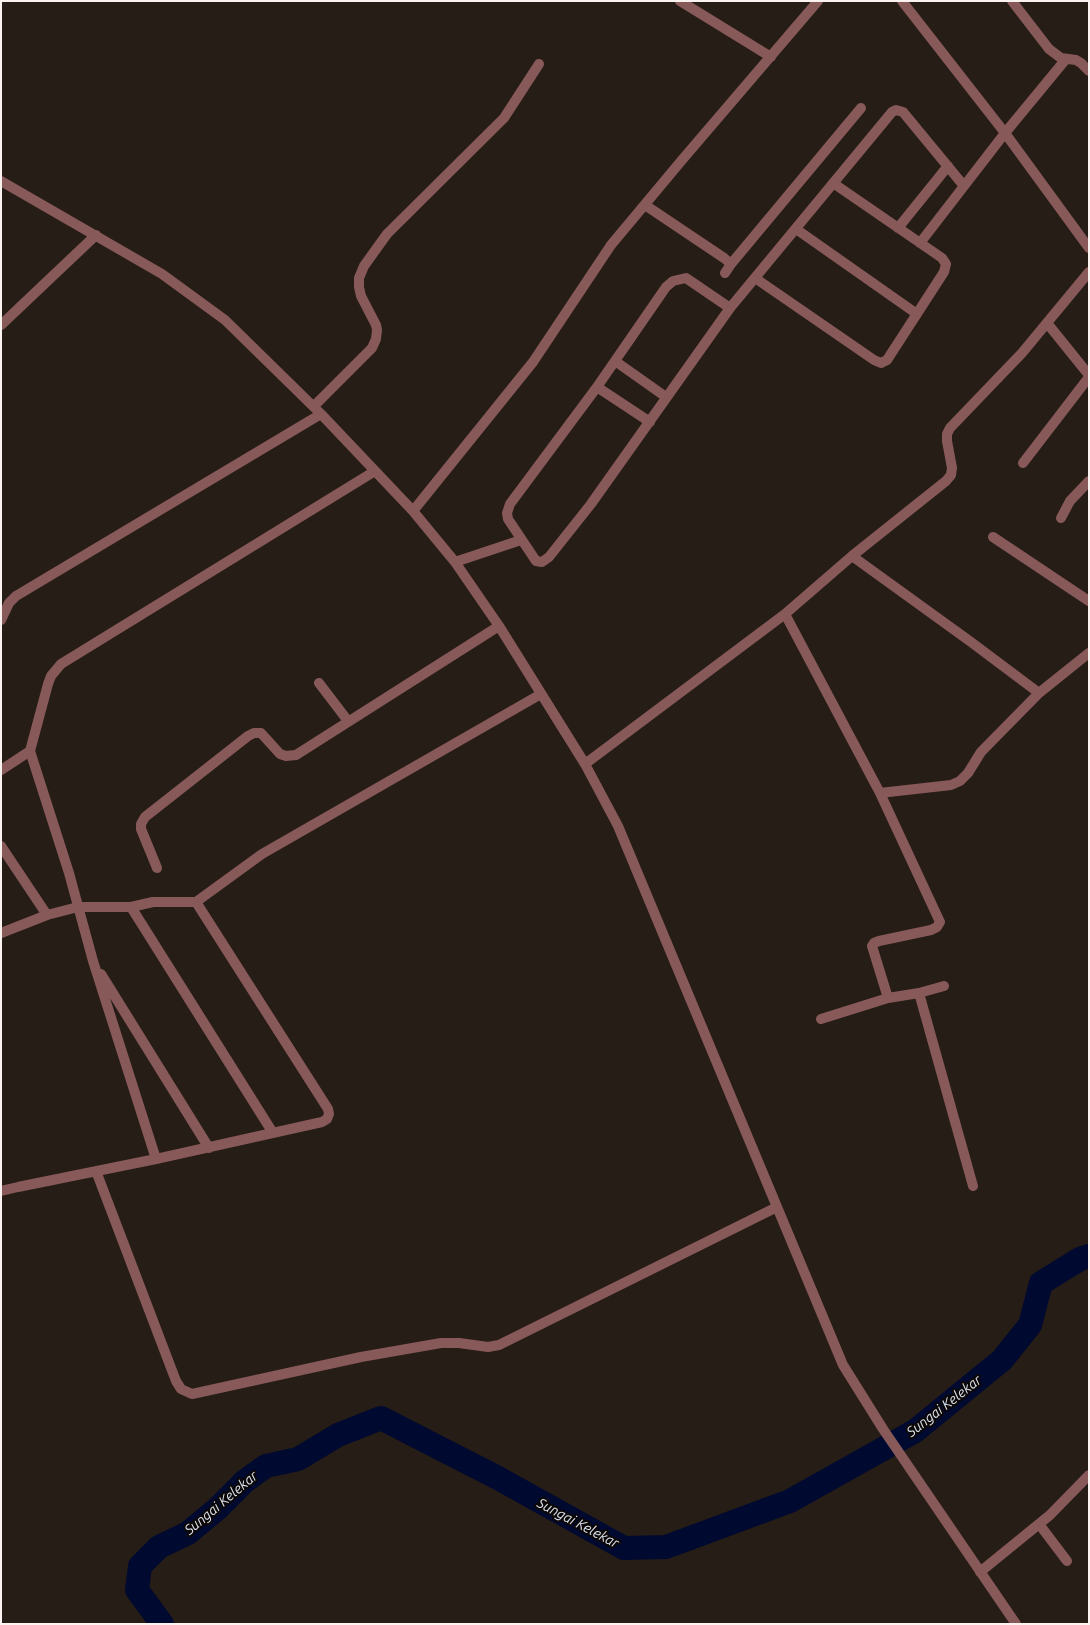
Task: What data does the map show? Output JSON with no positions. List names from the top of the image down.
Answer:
{
  "water": ["Sungai Kelekar"]
}
